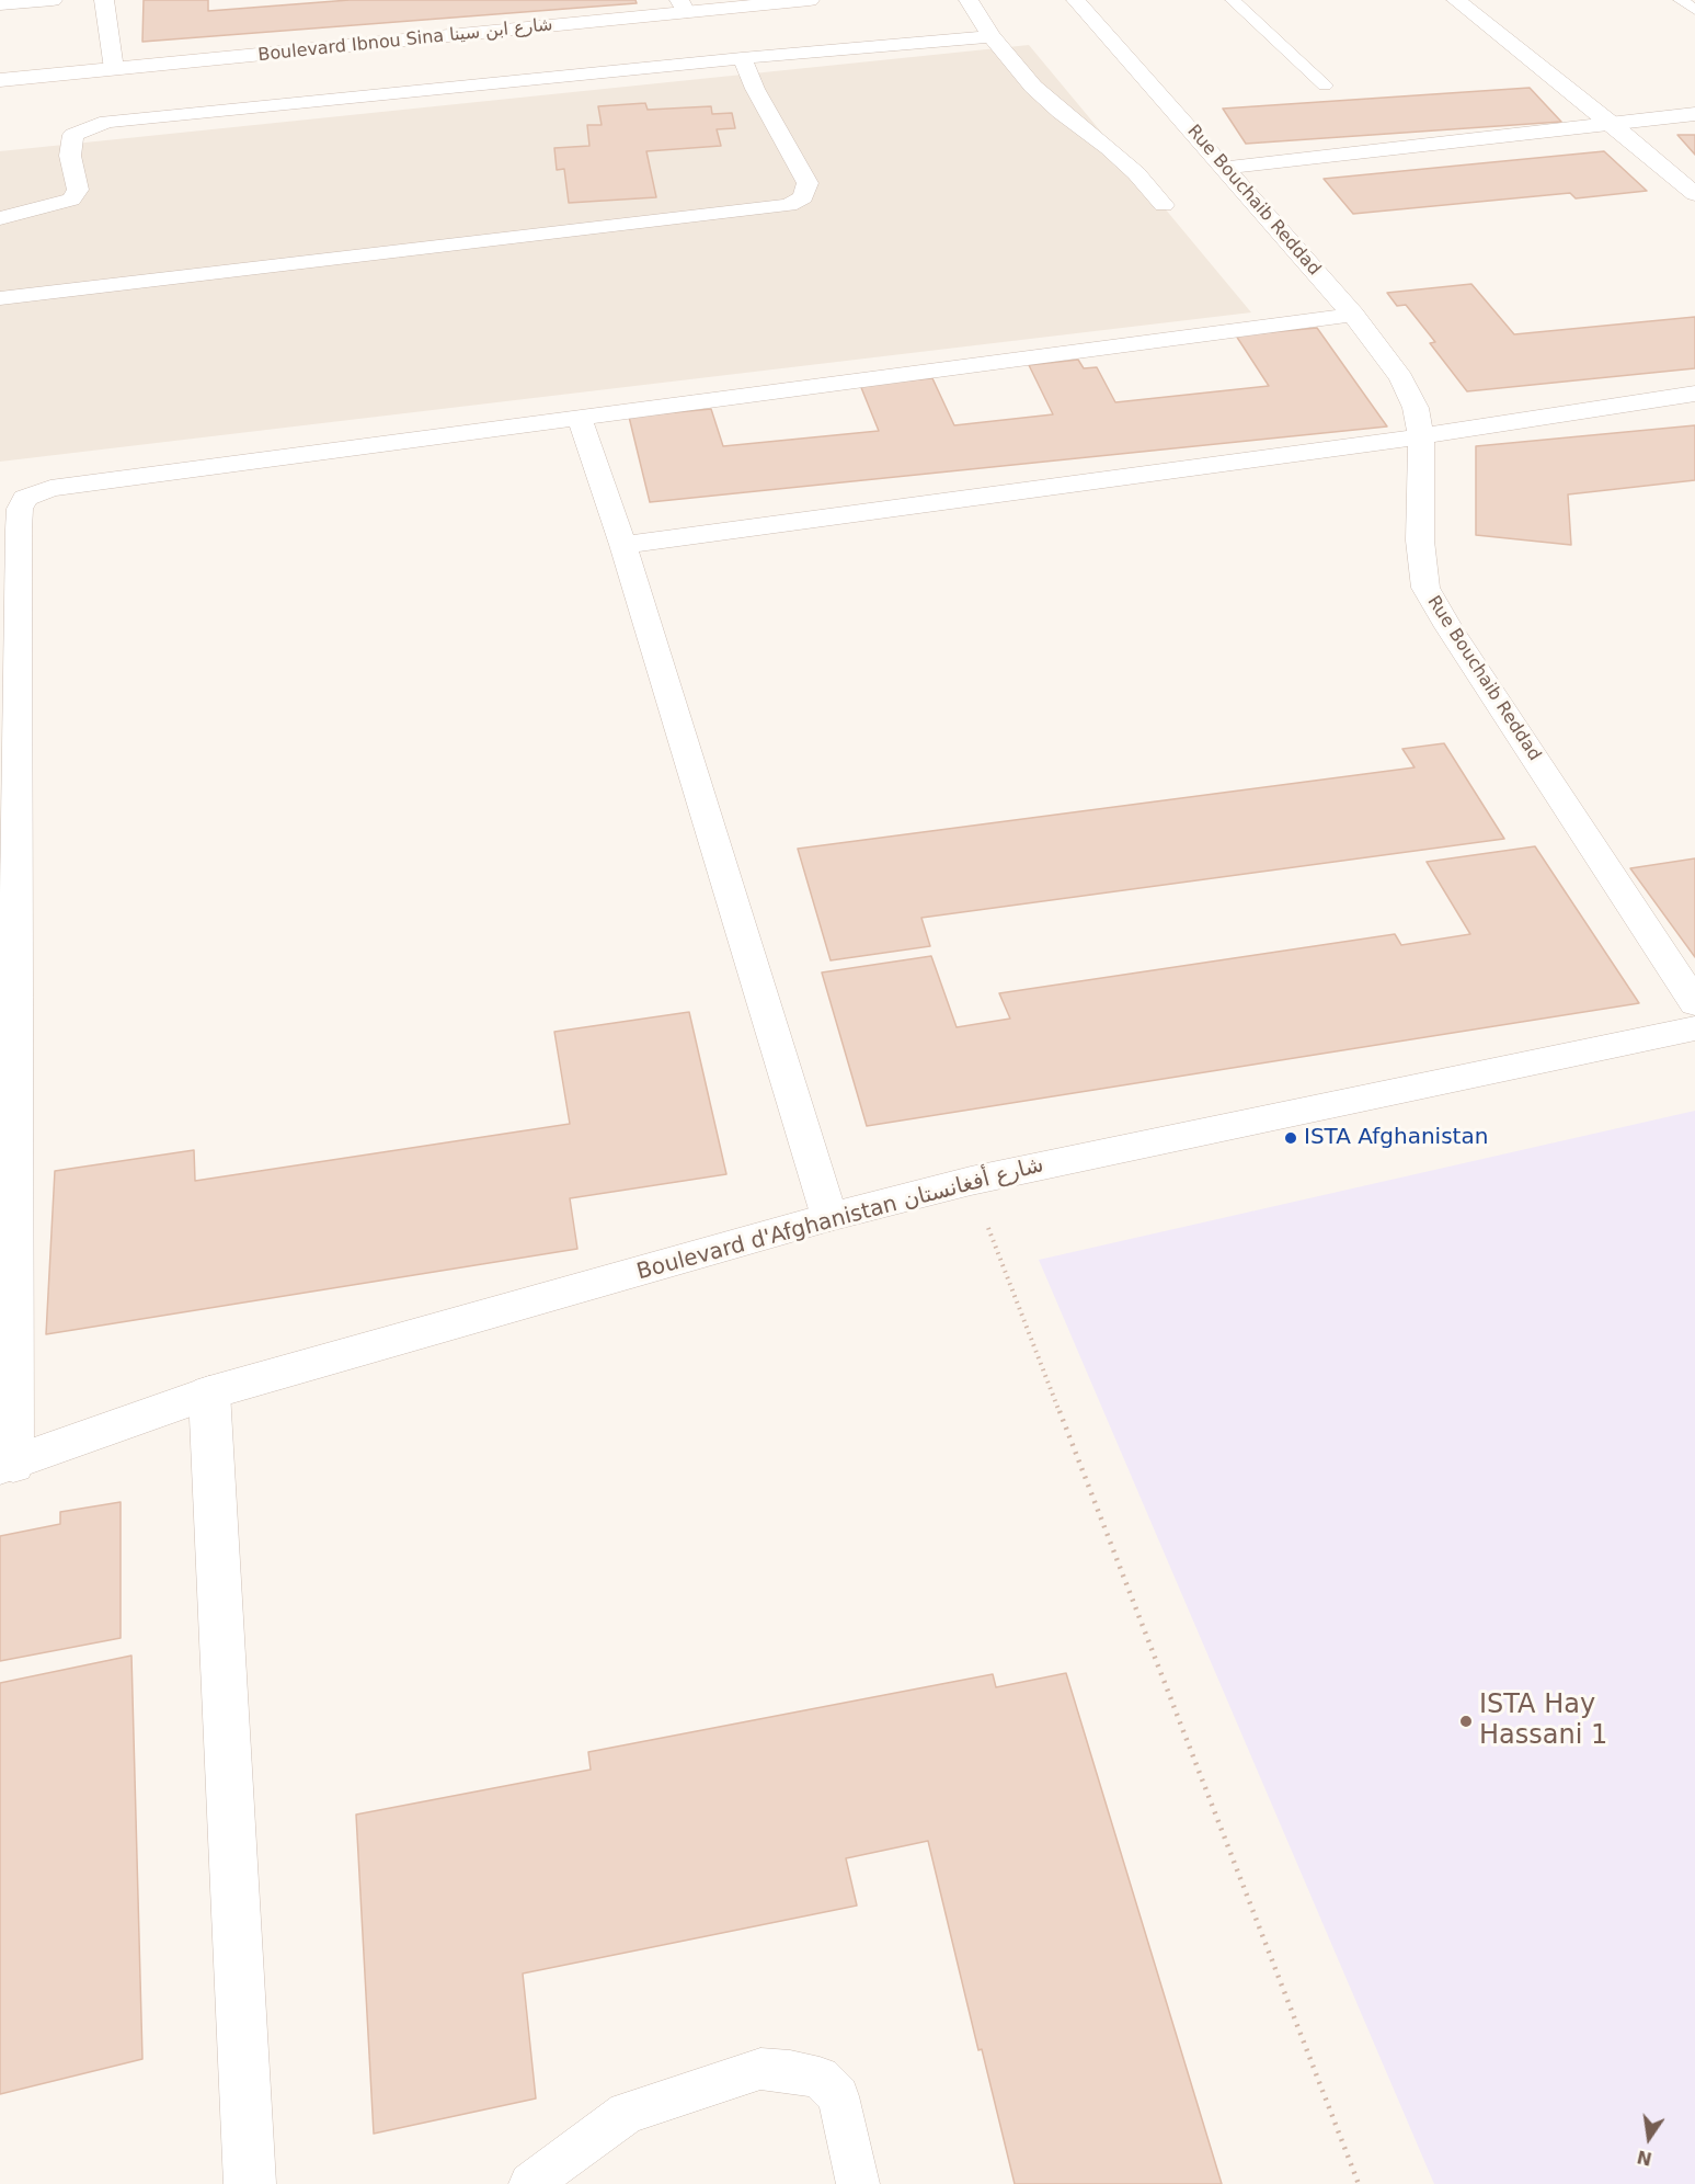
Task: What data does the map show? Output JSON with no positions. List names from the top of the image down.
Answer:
{
  "streets": {
    "street": ["Boulevard Ibnou Sina شارع ابن سينا", "Rue Bouchaib Reddad", "Boulevard d'Afghanistan شارع أفغانستان"]
  },
  "places": ["ISTA Afghanistan", "ISTA Hay Hassani 1"],
  "north": "bottom"
}
